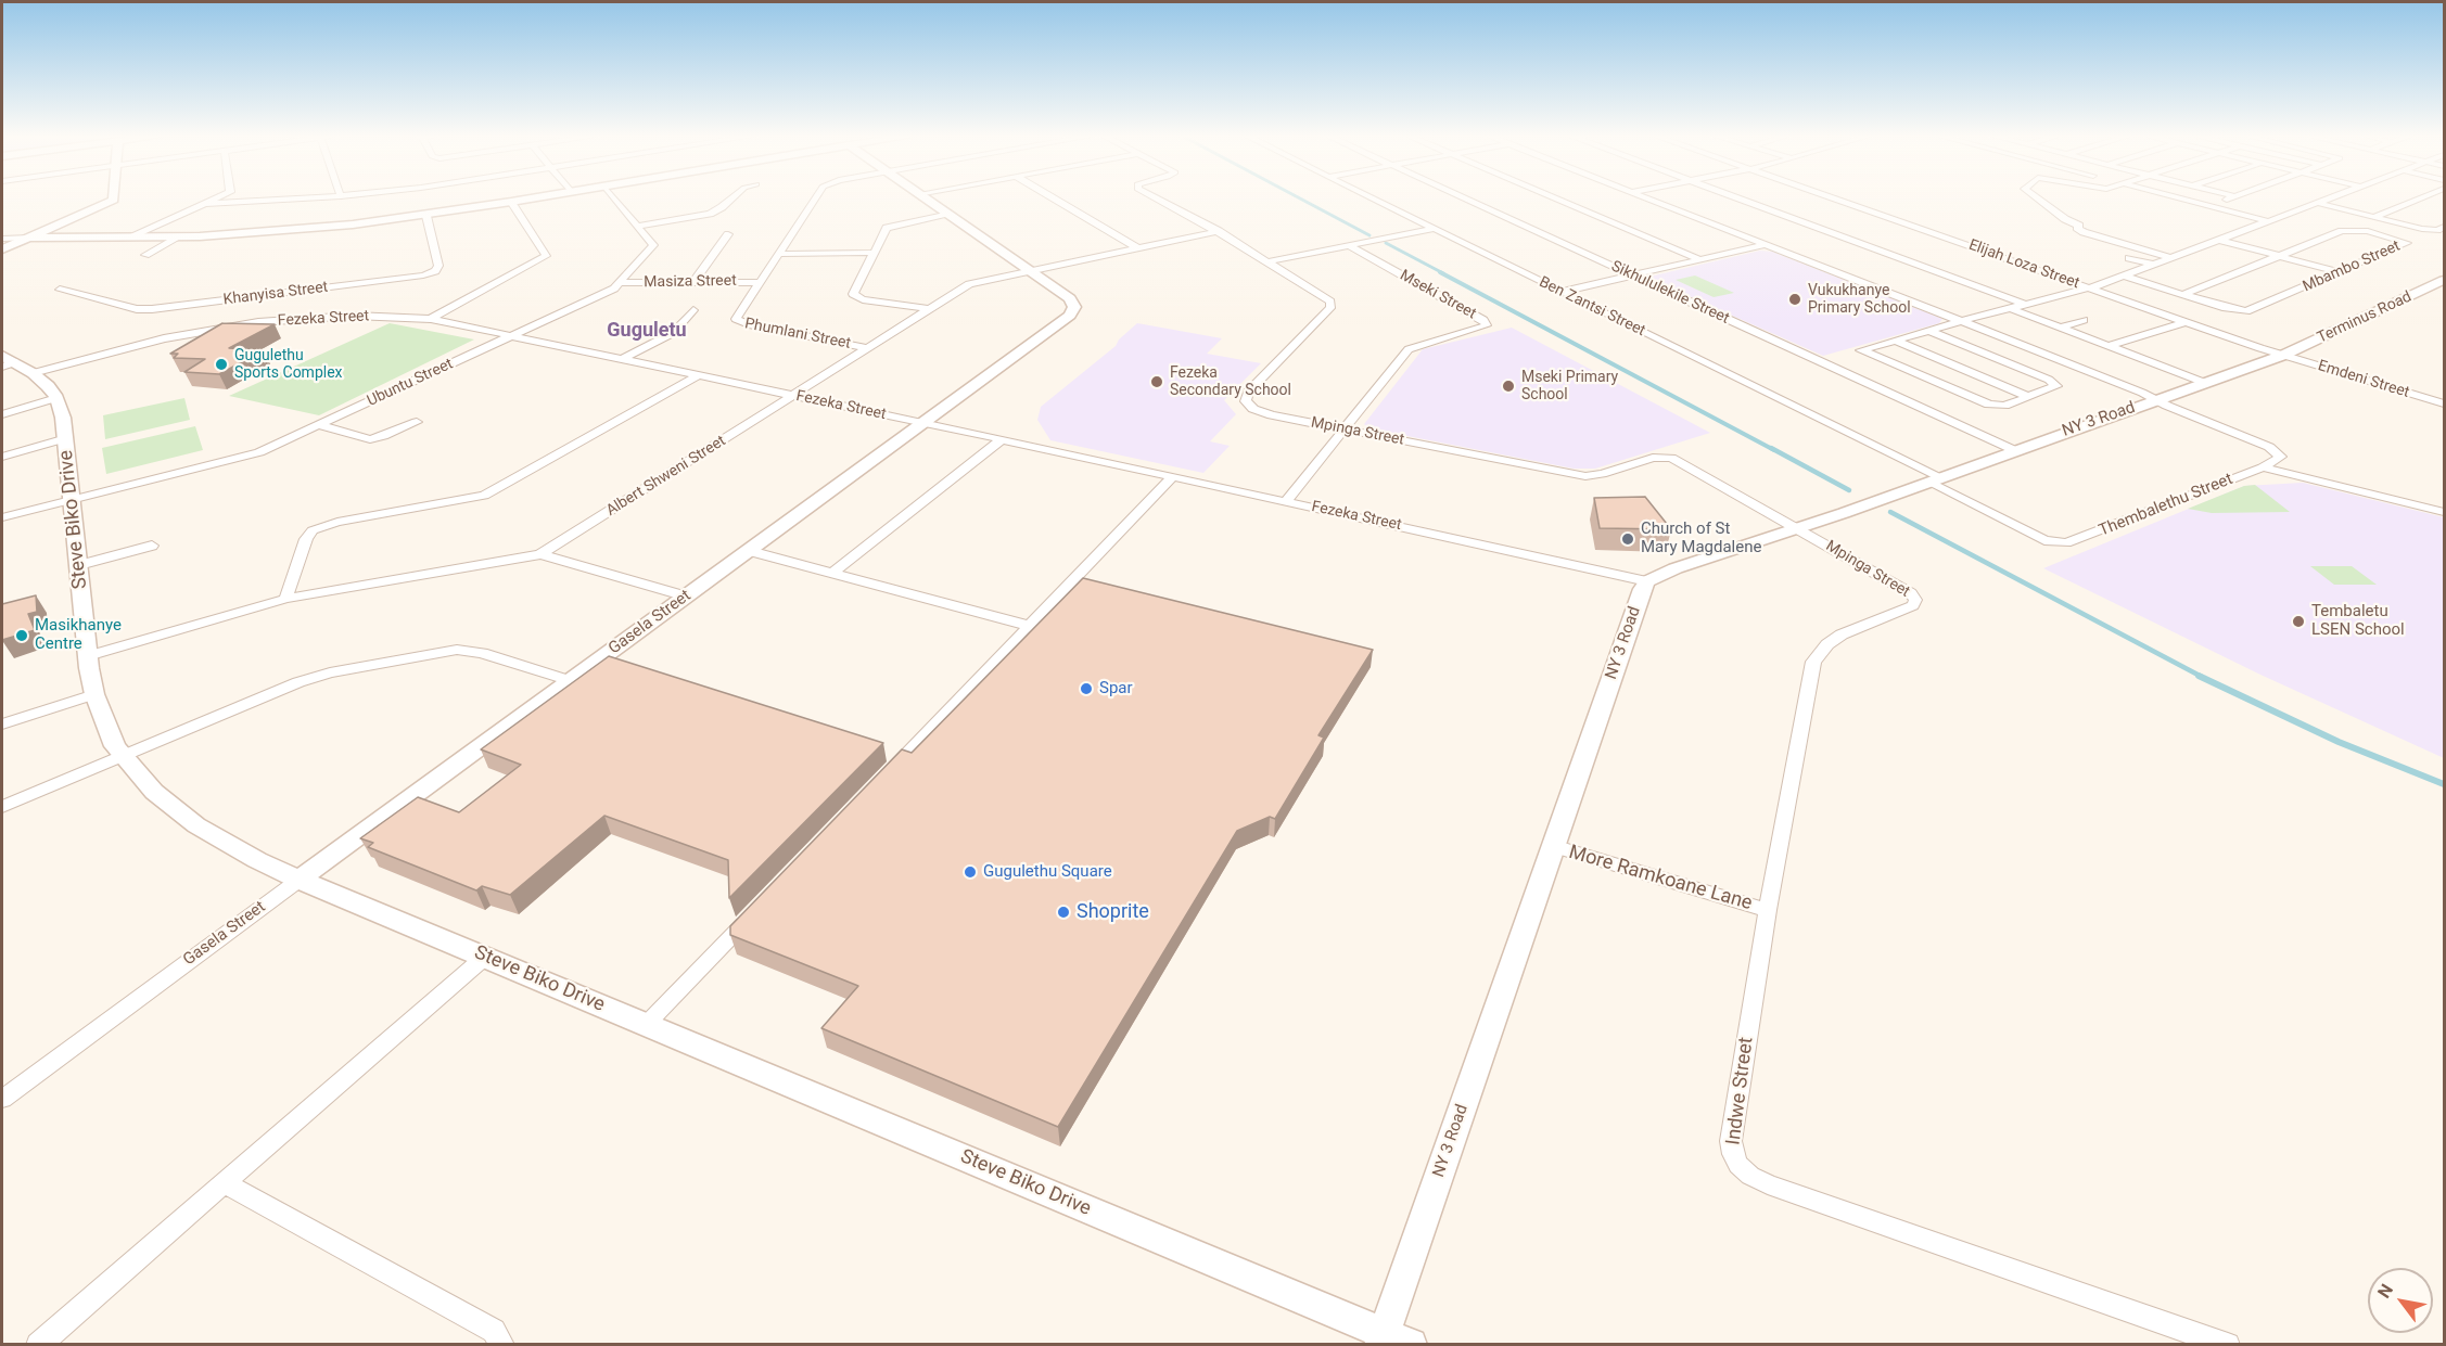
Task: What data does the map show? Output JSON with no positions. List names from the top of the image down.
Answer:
{
  "streets": {
    "street": [
      "Elijah Loza Street",
      "Mbambo Street",
      "Masiza Street",
      "Sikhululekile Street",
      "Khanyisa Street",
      "Mseki Street",
      "Ben Zantsi Street",
      "Terminus Road",
      "Fezeka Street",
      "Phumlani Street",
      "Emdeni Street",
      "Ubuntu Street",
      "NY 3 Road",
      "Mpinga Street",
      "Albert Shweni Street",
      "Thembalethu Street",
      "Steve Biko Drive",
      "Gasela Street",
      "More Ramkoane Lane",
      "Indwe Street"
    ]
  },
  "crossings": [
    ["Elijah Loza Street", "Terminus Road"],
    ["Elijah Loza Street", "Emdeni Street"],
    ["Elijah Loza Street", "NY 3 Road"],
    ["Masiza Street", "Phumlani Street"],
    ["Masiza Street", "Ubuntu Street"],
    ["Sikhululekile Street", "NY 3 Road"],
    ["Khanyisa Street", "Fezeka Street"],
    ["Mseki Street", "Fezeka Street"],
    ["Mseki Street", "Mpinga Street"],
    ["Ben Zantsi Street", "NY 3 Road"],
    ["Ben Zantsi Street", "Thembalethu Street"],
    ["Terminus Road", "Emdeni Street"],
    ["Terminus Road", "NY 3 Road"],
    ["Fezeka Street", "Ubuntu Street"],
    ["Fezeka Street", "NY 3 Road"],
    ["Fezeka Street", "Albert Shweni Street"],
    ["Fezeka Street", "Gasela Street"],
    ["Phumlani Street", "Albert Shweni Street"],
    ["Emdeni Street", "NY 3 Road"],
    ["Ubuntu Street", "Steve Biko Drive"],
    ["NY 3 Road", "Mpinga Street"],
    ["NY 3 Road", "Thembalethu Street"],
    ["NY 3 Road", "Steve Biko Drive"],
    ["NY 3 Road", "More Ramkoane Lane"],
    ["Mpinga Street", "Albert Shweni Street"],
    ["Mpinga Street", "Indwe Street"],
    ["Albert Shweni Street", "Steve Biko Drive"],
    ["Albert Shweni Street", "Gasela Street"],
    ["Steve Biko Drive", "Gasela Street"],
    ["More Ramkoane Lane", "Indwe Street"]
  ],
  "districts": ["Guguletu"],
  "places": [
    "Vukukhanye Primary School",
    "Gugulethu Sports Complex",
    "Fezeka Secondary School",
    "Mseki Primary School",
    "Church of St Mary Magdalene",
    "Tembaletu LSEN School",
    "Masikhanye Centre",
    "Spar",
    "Gugulethu Square",
    "Shoprite"
  ],
  "north": "top left"
}
